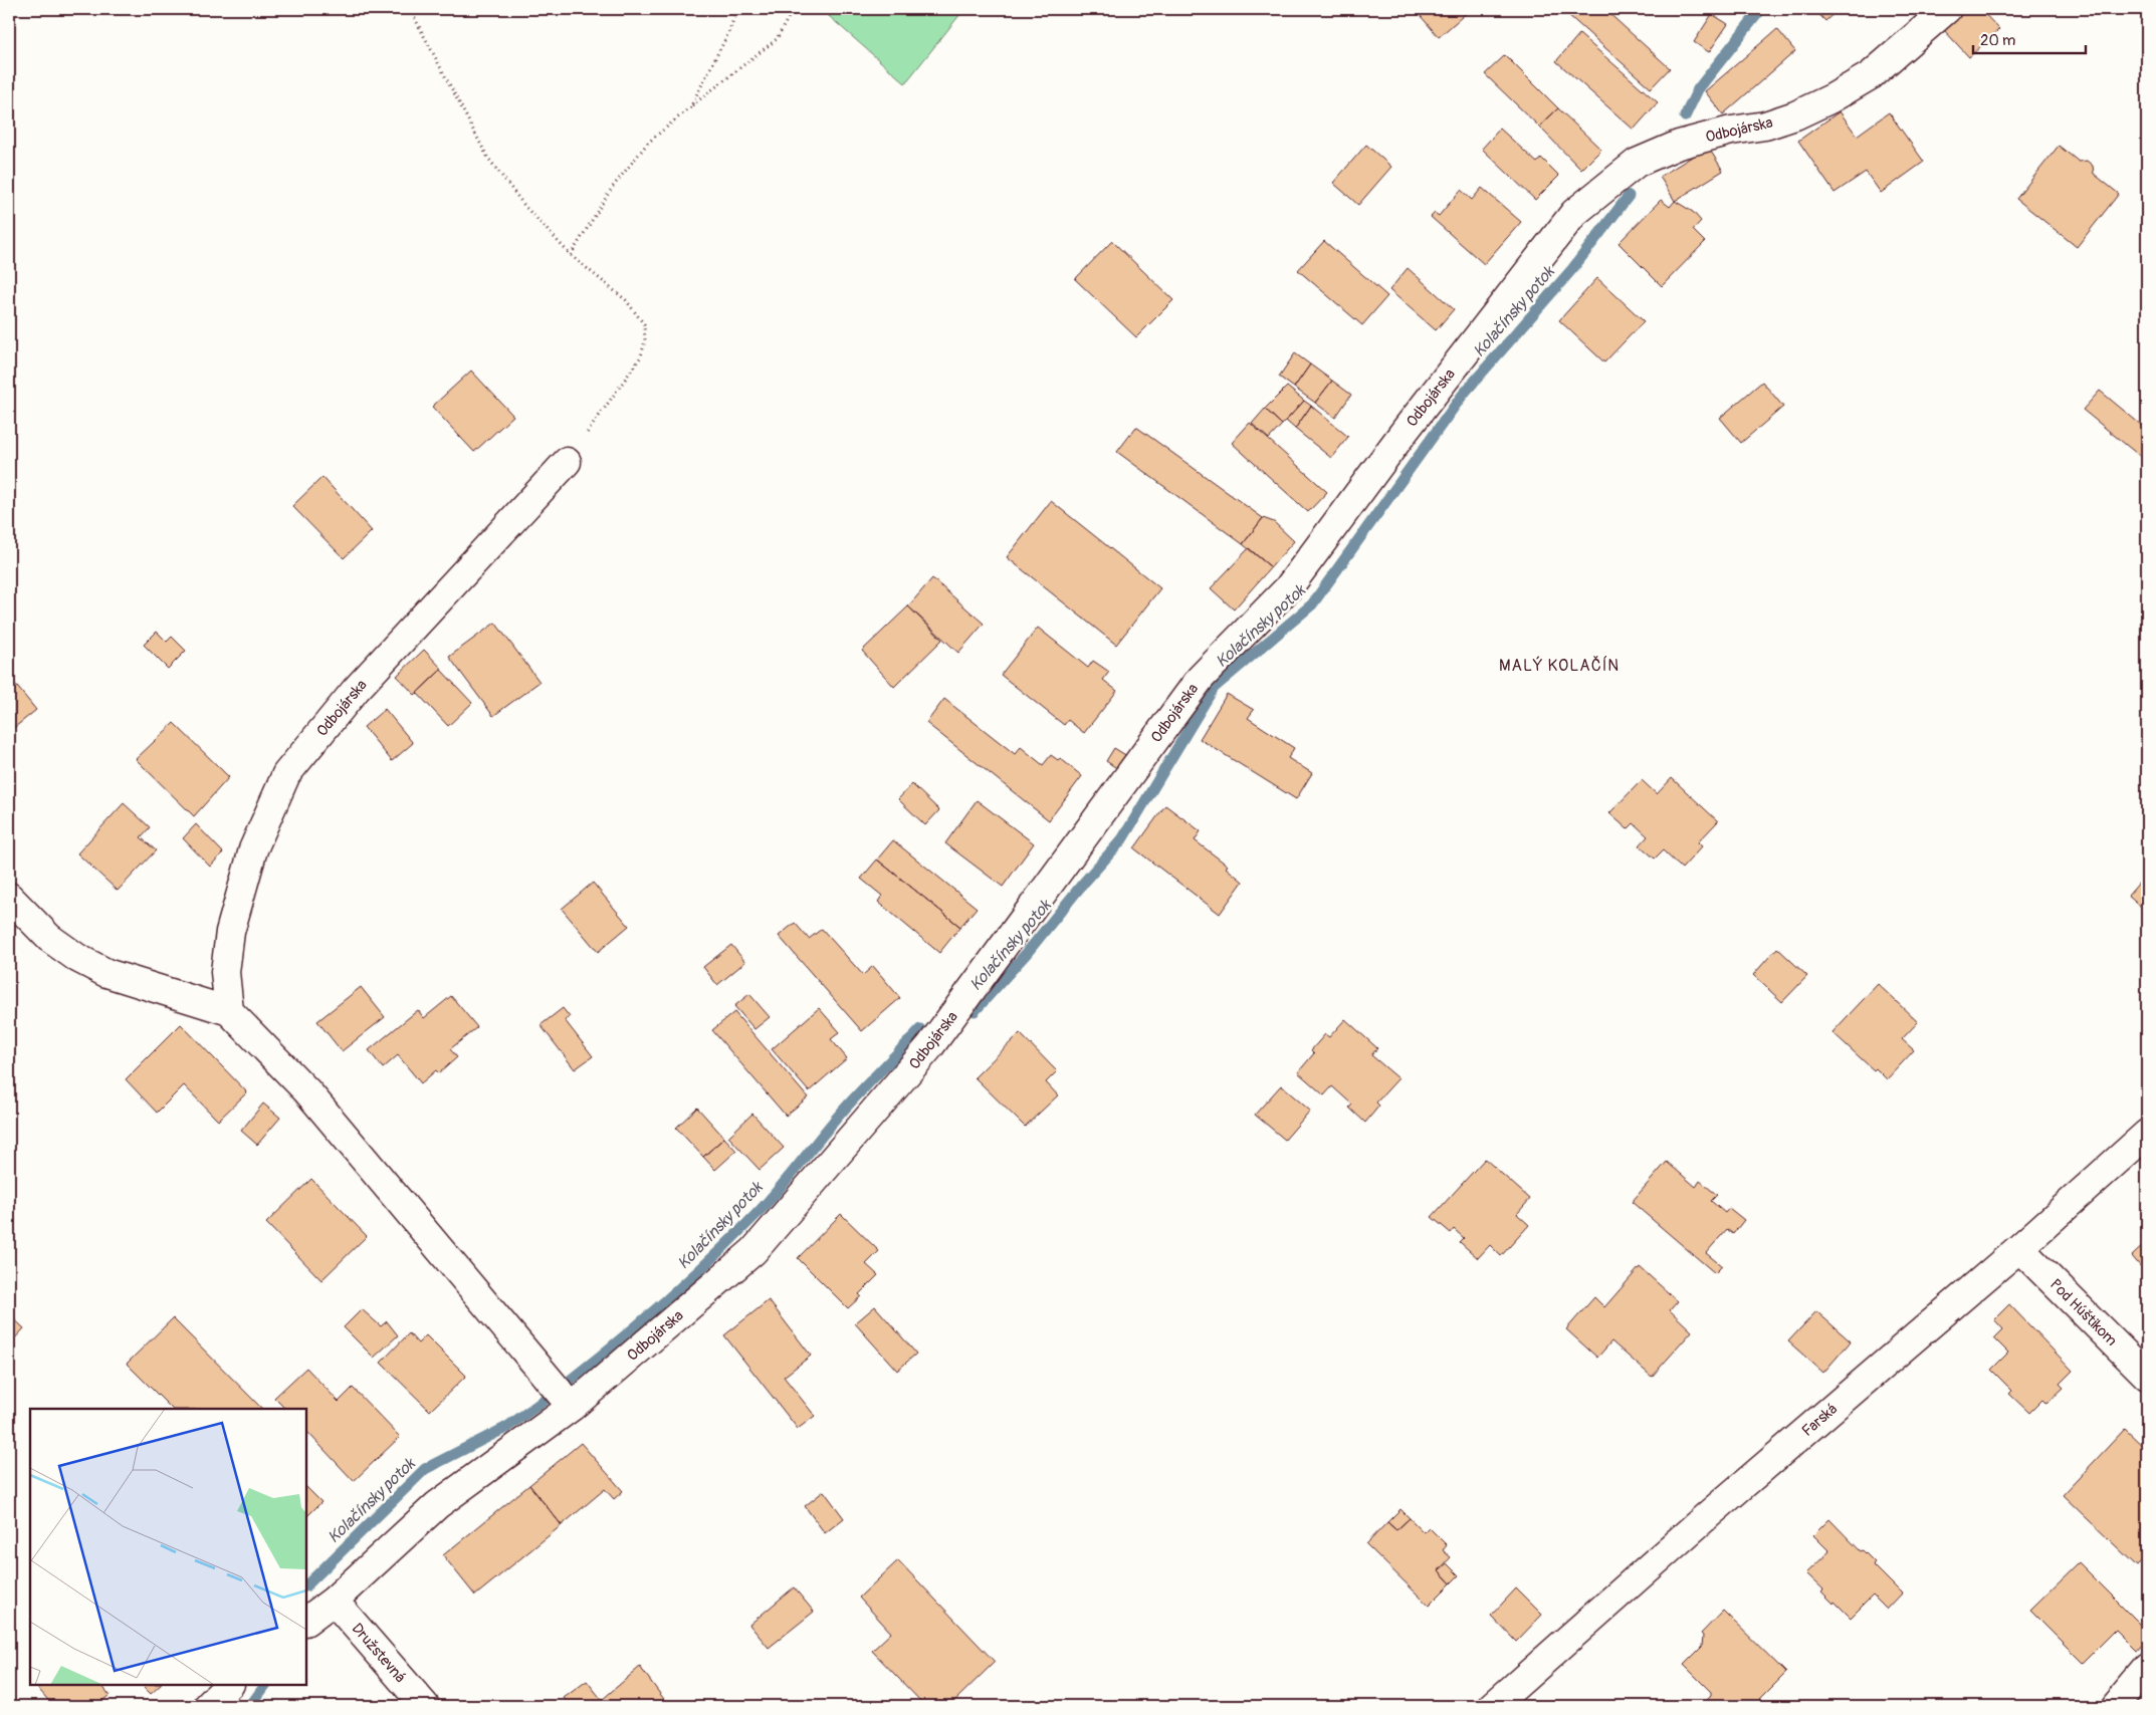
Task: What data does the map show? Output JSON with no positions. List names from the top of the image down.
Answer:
{
  "streets": {
    "street": [
      "Odbojárska",
      "Pod Húštikom",
      "Farská",
      "Družstevná"
    ]
  },
  "crossings": [
    ["Odbojárska", "Družstevná"],
    ["Pod Húštikom", "Farská"]
  ],
  "districts": ["MALÝ KOLAČÍN"],
  "water": ["Kolačínsky potok"],
  "scale_bar": "20 m"
}
